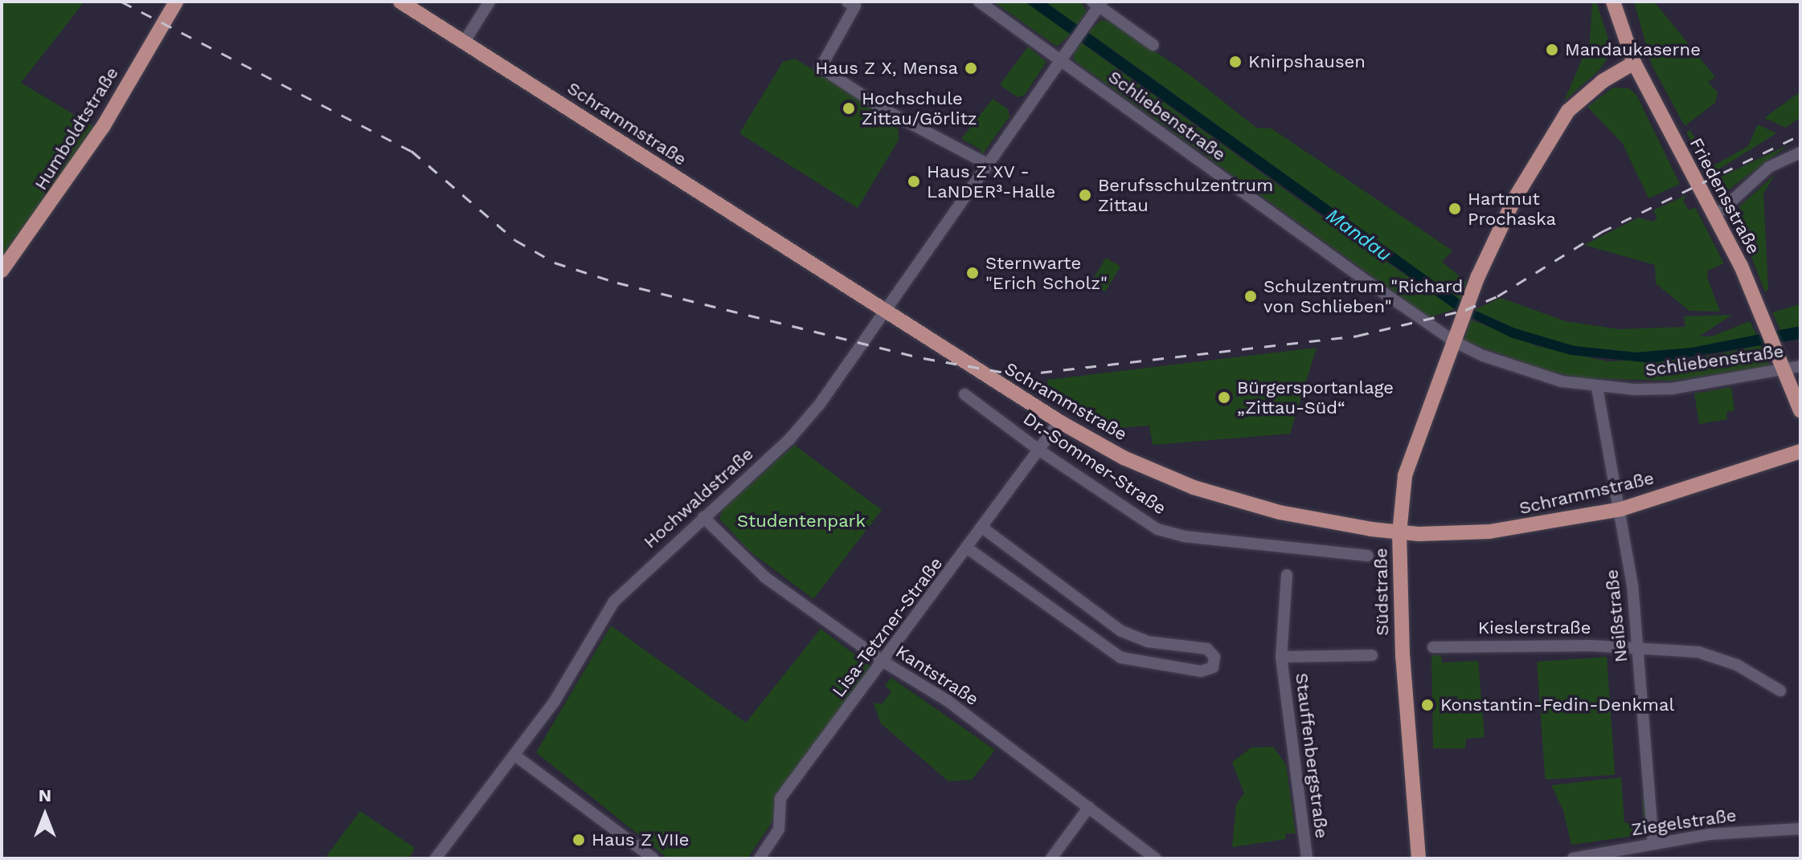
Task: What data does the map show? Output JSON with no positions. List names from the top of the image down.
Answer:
{
  "streets": {
    "main road": [
      "Schrammstraße",
      "Humboldtstraße",
      "Friedensstraße",
      "Südstraße"
    ],
    "street": [
      "Schliebenstraße",
      "Dr.-Sommer-Straße",
      "Hochwaldstraße",
      "Neißstraße",
      "Lisa-Tetzner-Straße",
      "Kieslerstraße",
      "Kantstraße",
      "Stauffenbergstraße",
      "Ziegelstraße"
    ]
  },
  "crossings": [
    ["Schliebenstraße", "Friedensstraße"],
    ["Schliebenstraße", "Hochwaldstraße"],
    ["Schliebenstraße", "Südstraße"],
    ["Schliebenstraße", "Neißstraße"],
    ["Schrammstraße", "Hochwaldstraße"],
    ["Schrammstraße", "Südstraße"],
    ["Schrammstraße", "Neißstraße"],
    ["Schrammstraße", "Lisa-Tetzner-Straße"],
    ["Friedensstraße", "Südstraße"],
    ["Dr.-Sommer-Straße", "Lisa-Tetzner-Straße"],
    ["Hochwaldstraße", "Kantstraße"],
    ["Neißstraße", "Kieslerstraße"],
    ["Neißstraße", "Ziegelstraße"],
    ["Lisa-Tetzner-Straße", "Kantstraße"]
  ],
  "water": ["Mandau"],
  "parks": ["Studentenpark"],
  "places": [
    "Mandaukaserne",
    "Knirpshausen",
    "Haus Z X, Mensa",
    "Hochschule Zittau/Görlitz",
    "Haus Z XV - LaNDER³-Halle",
    "Berufsschulzentrum Zittau",
    "Hartmut Prochaska",
    "Sternwarte \"Erich Scholz\"",
    "Schulzentrum \"Richard von Schlieben\"",
    "Bürgersportanlage „Zittau-Süd“",
    "Konstantin-Fedin-Denkmal",
    "Haus Z VIIe"
  ],
  "north": "top"
}
